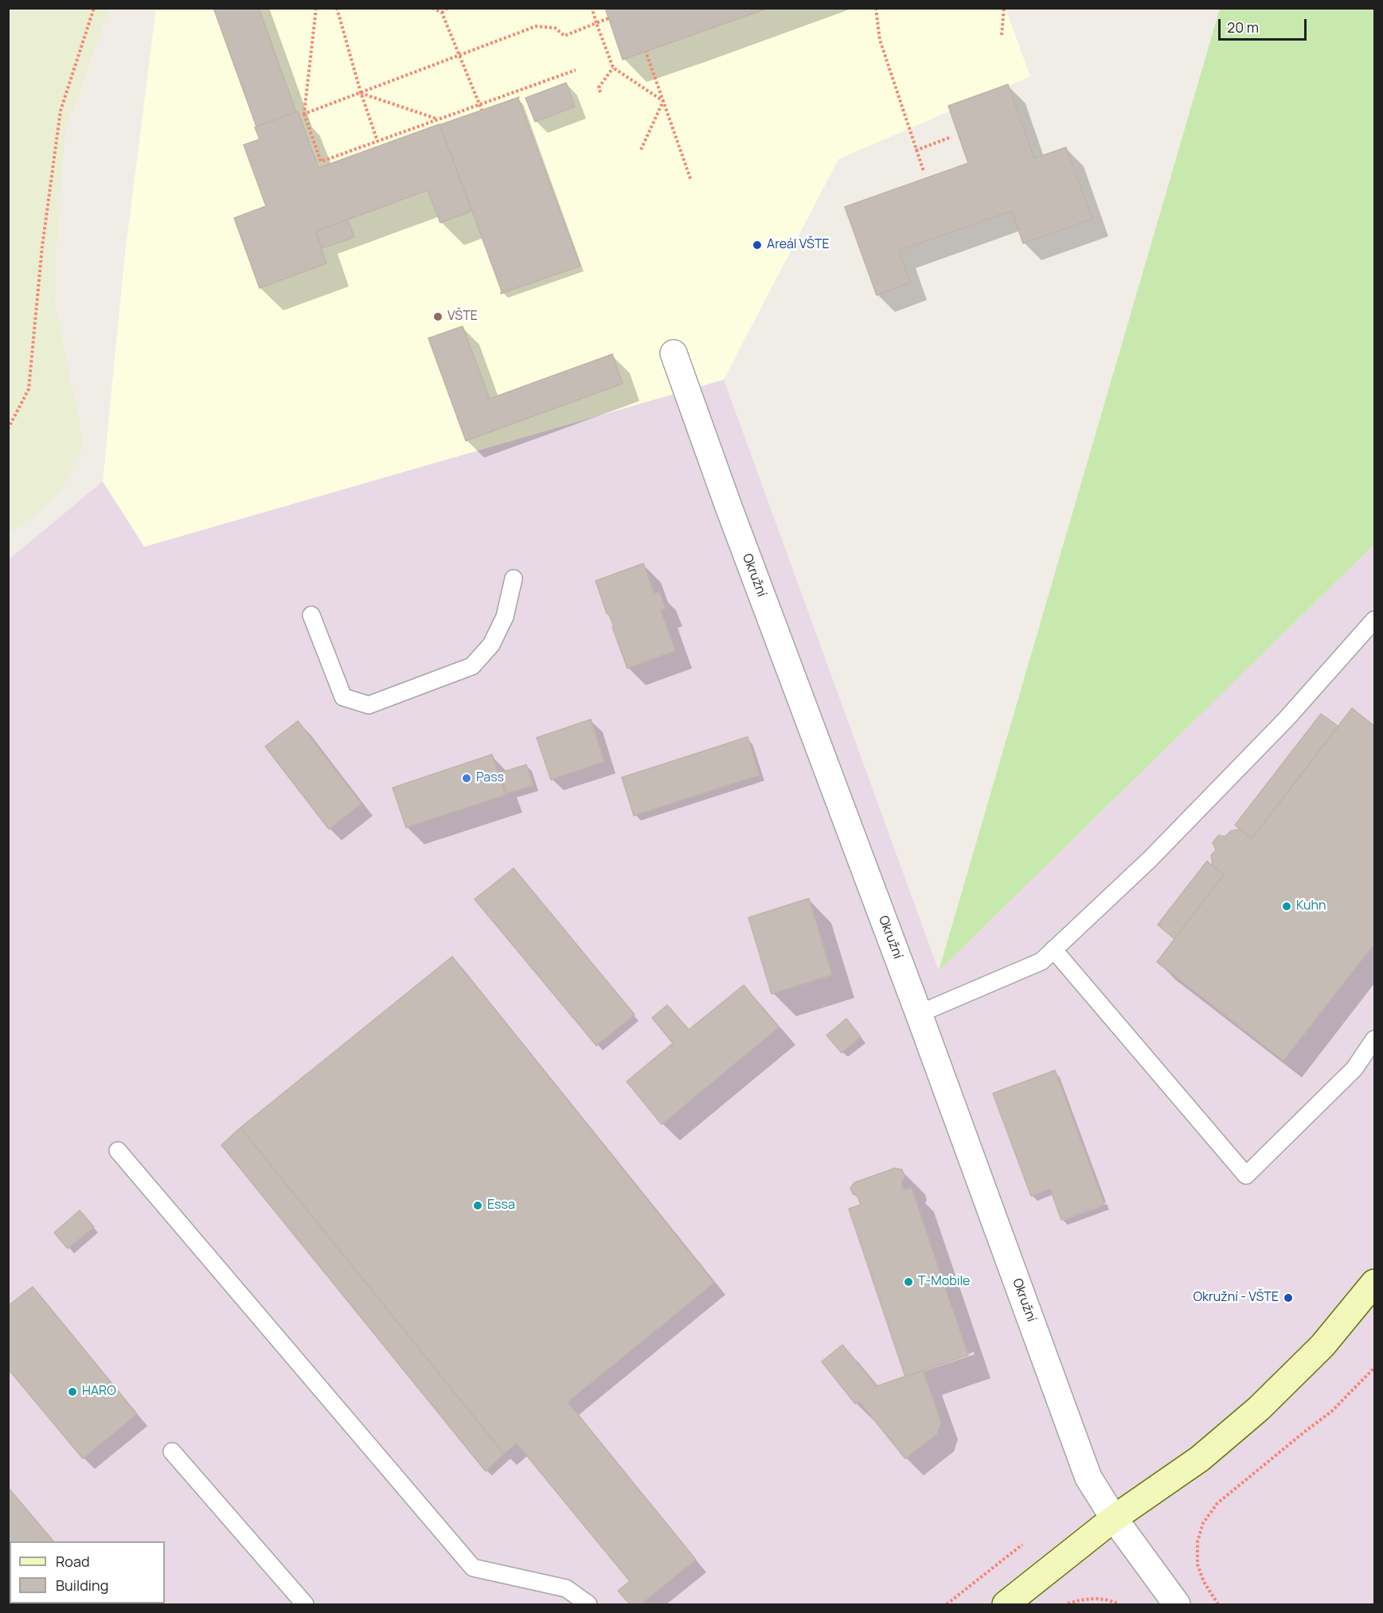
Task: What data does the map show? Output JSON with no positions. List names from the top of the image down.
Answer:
{
  "streets": {
    "street": ["Okružní"]
  },
  "places": [
    "Areál VŠTE",
    "VŠTE",
    "Pass",
    "Kuhn",
    "Essa",
    "T-Mobile",
    "Okružní - VŠTE",
    "HARO"
  ],
  "legend": ["Road", "Building"],
  "scale_bar": "20 m"
}
